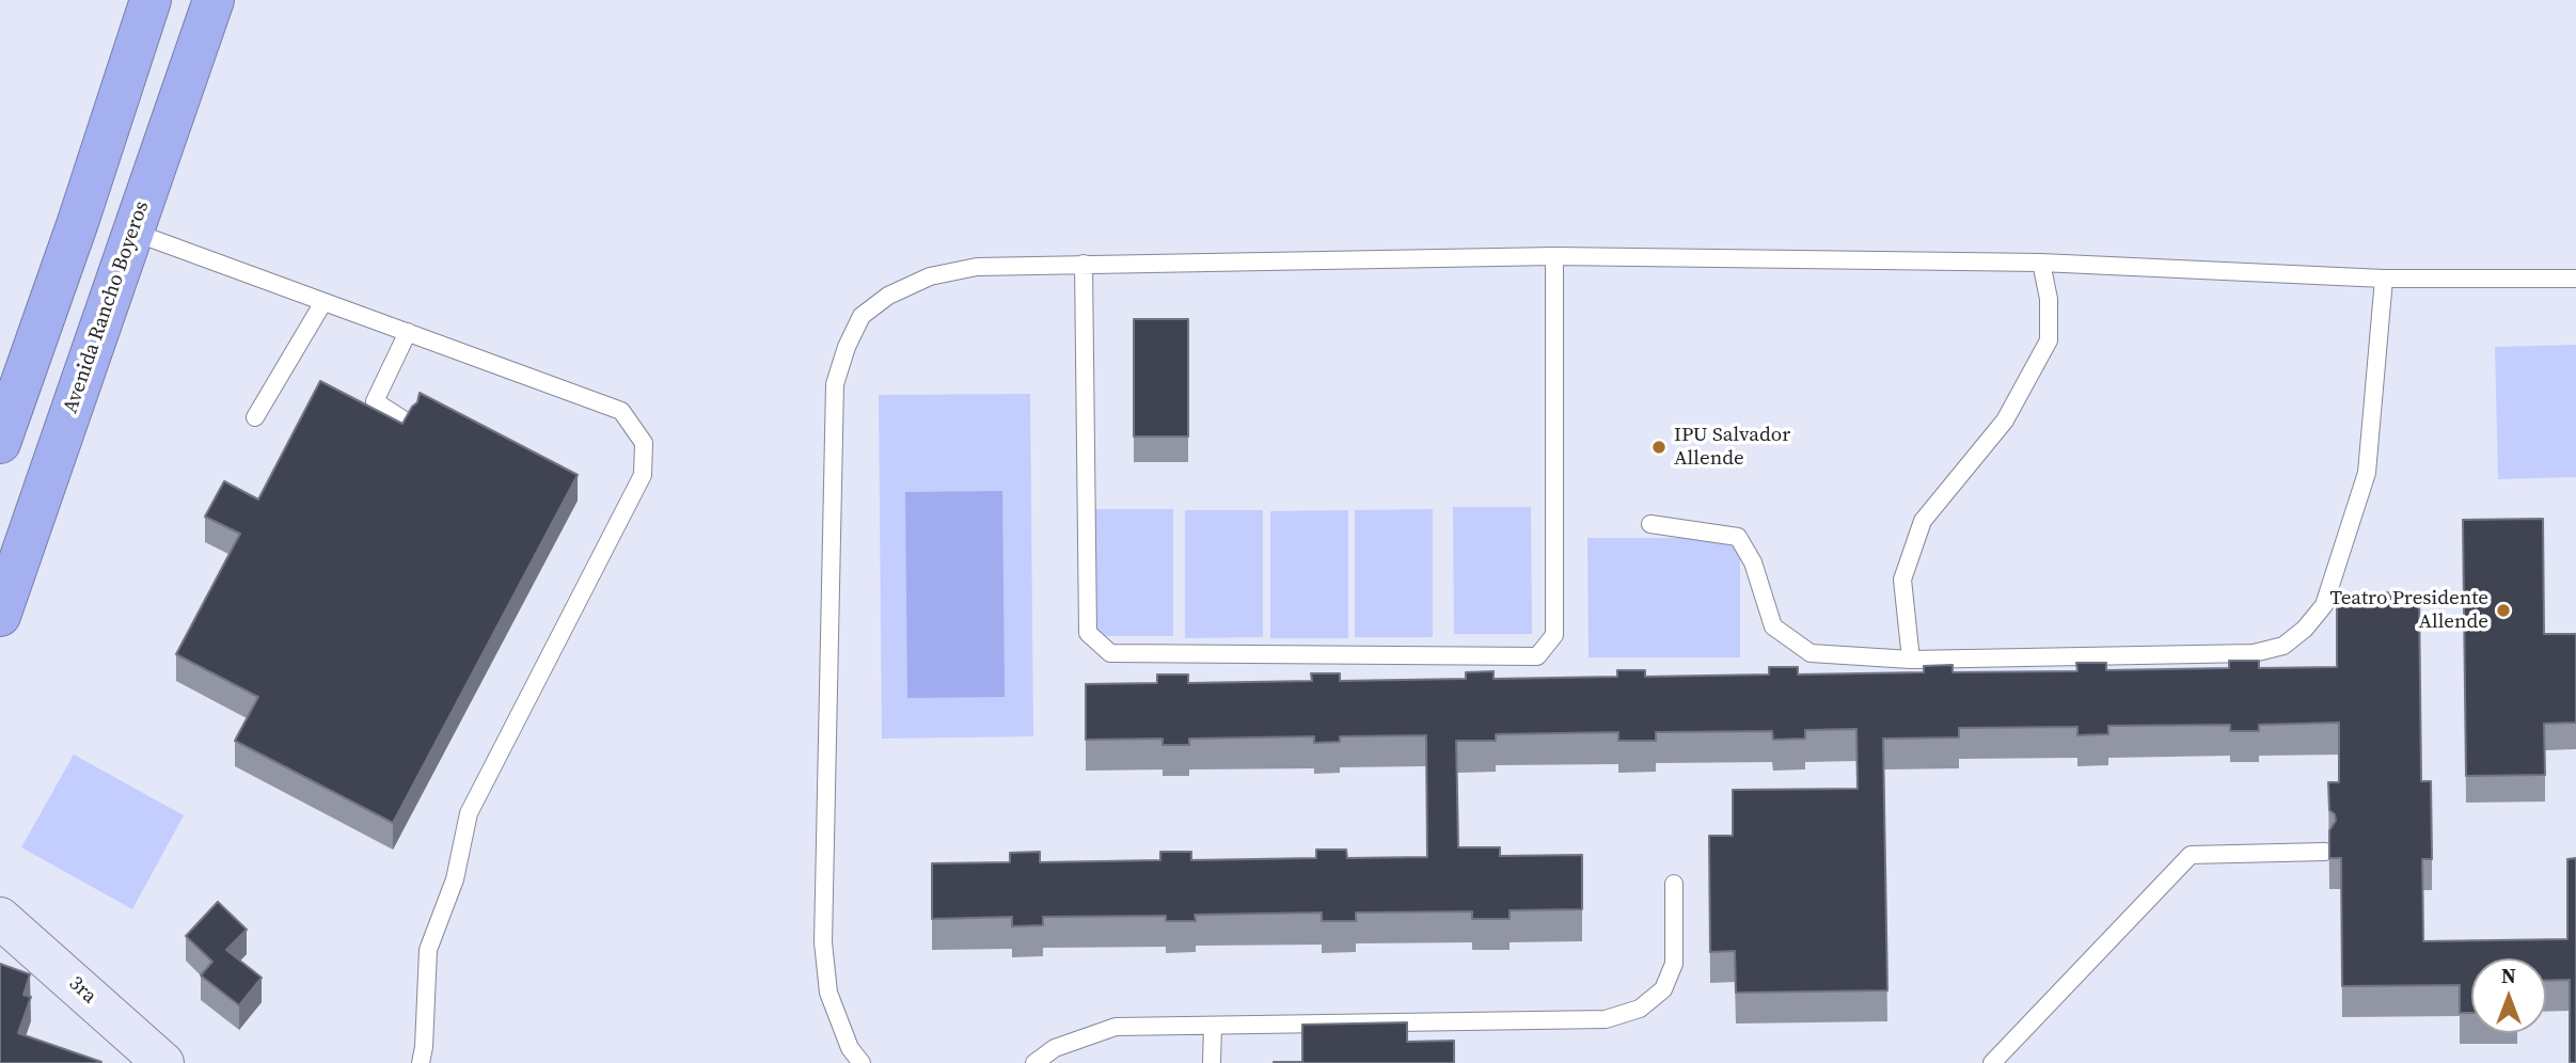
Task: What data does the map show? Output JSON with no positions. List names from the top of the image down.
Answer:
{
  "streets": {
    "highway": ["Avenida Rancho Boyeros"],
    "street": ["3ra"]
  },
  "places": ["IPU Salvador Allende", "Teatro Presidente Allende"],
  "north": "top"
}
